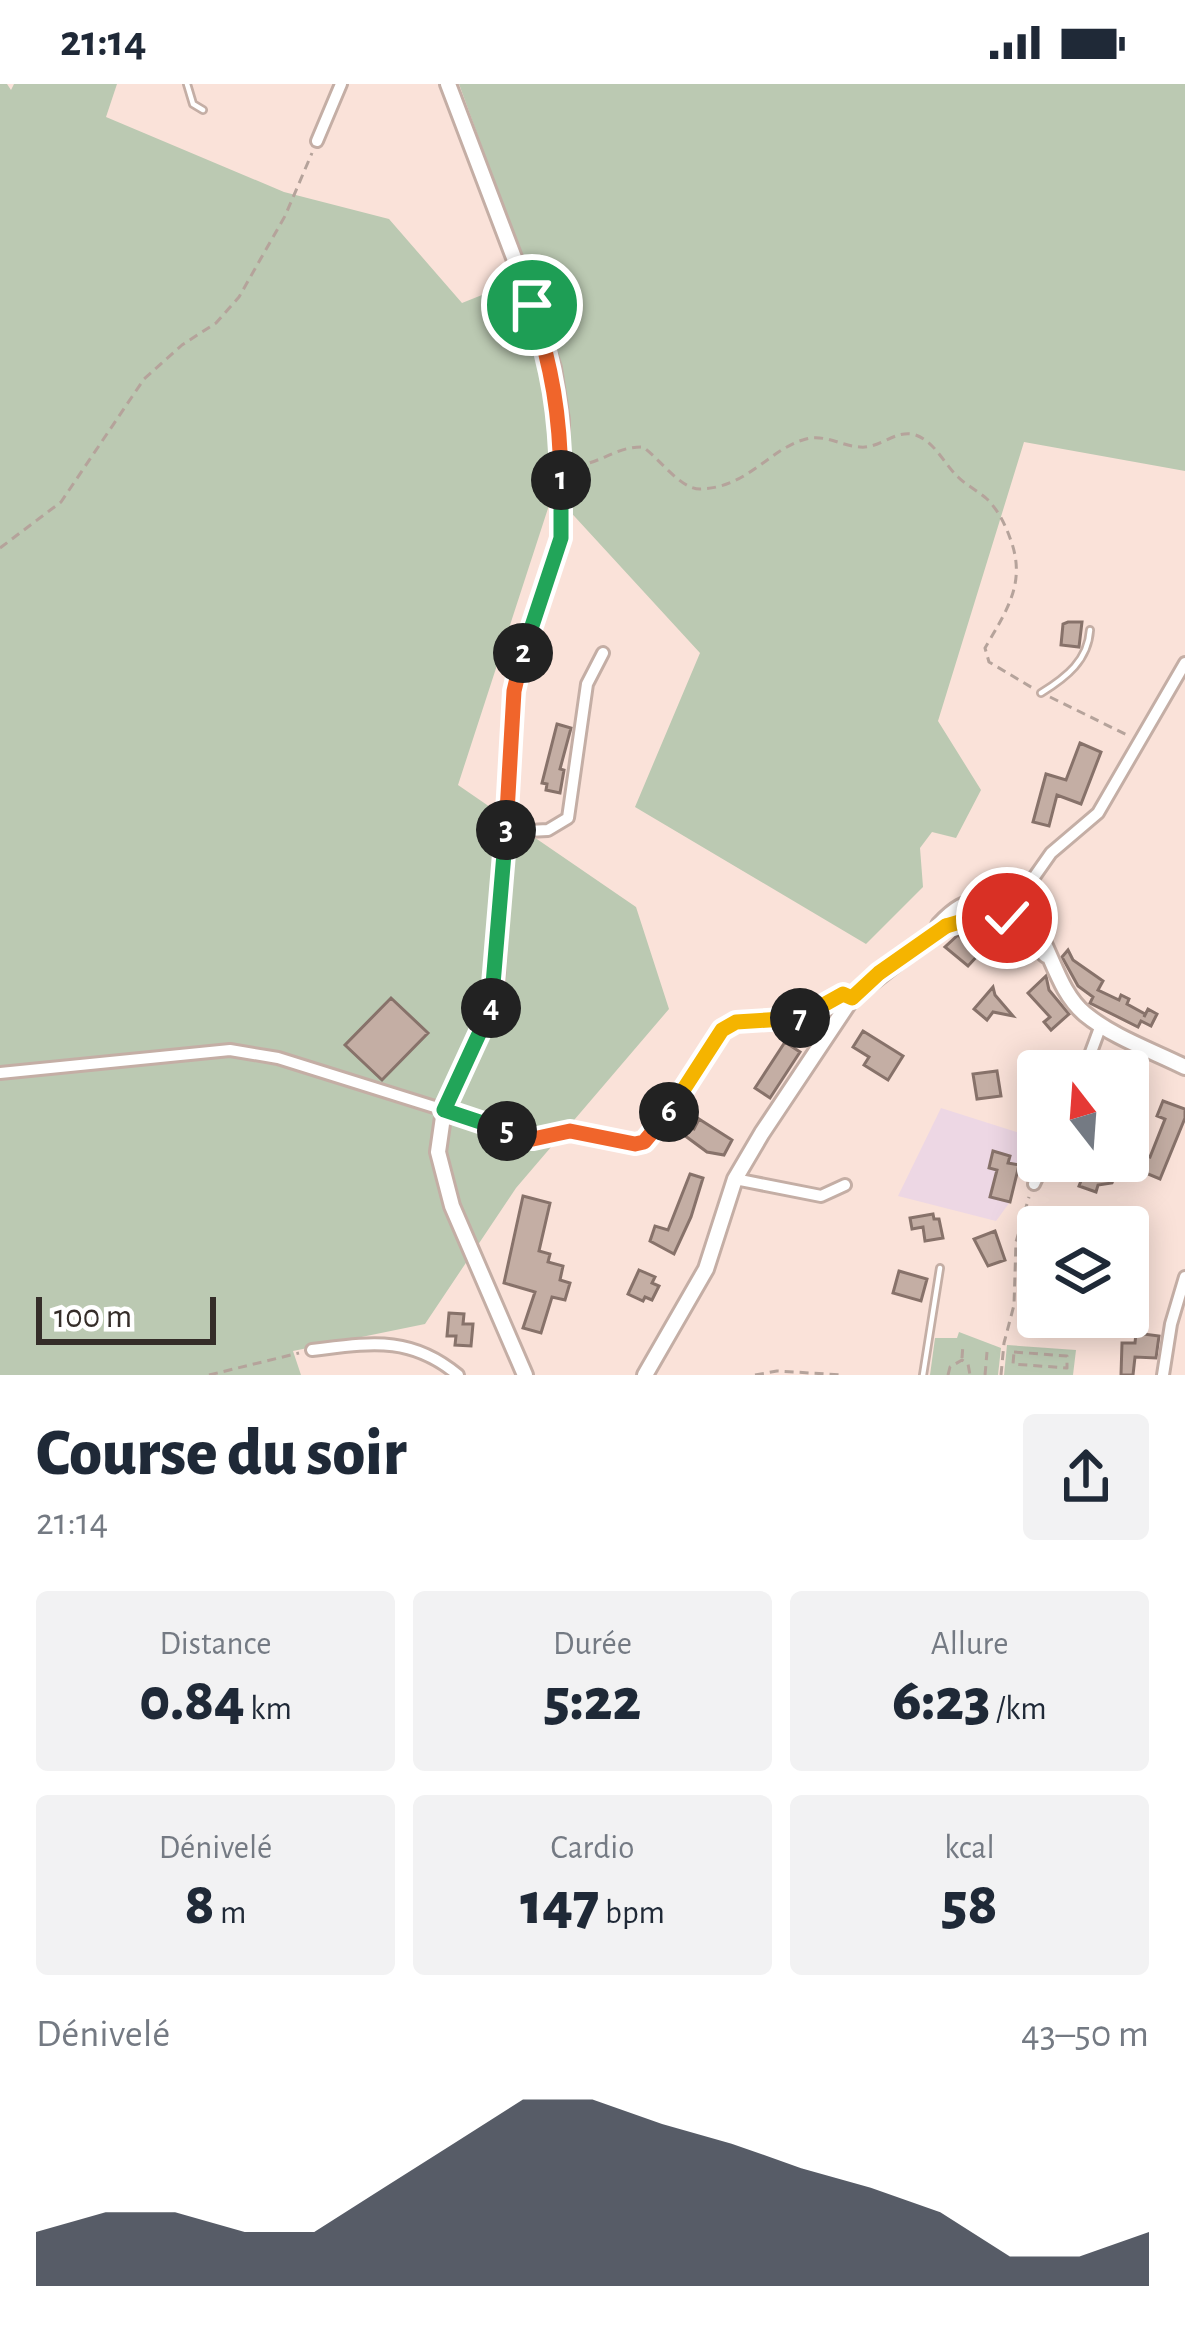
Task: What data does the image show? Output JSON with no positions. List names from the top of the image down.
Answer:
{
  "scale_bar": "100 m",
  "north": "top",
  "page": {
    "status": "21:14",
    "pins": [
      "1",
      "2",
      "3",
      "4",
      "7",
      "6",
      "5"
    ],
    "scale": "100 m",
    "heading": ["Course du soir", "21:14"],
    "stats": [
      ["Distance", "0.84 km"],
      ["Durée", "5:22"],
      ["Allure", "6:23 /km"],
      ["Dénivelé", "8 m"],
      ["Cardio", "147 bpm"],
      ["kcal", "58"]
    ],
    "chart": ["Dénivelé", "43–50 m"]
  }
}
